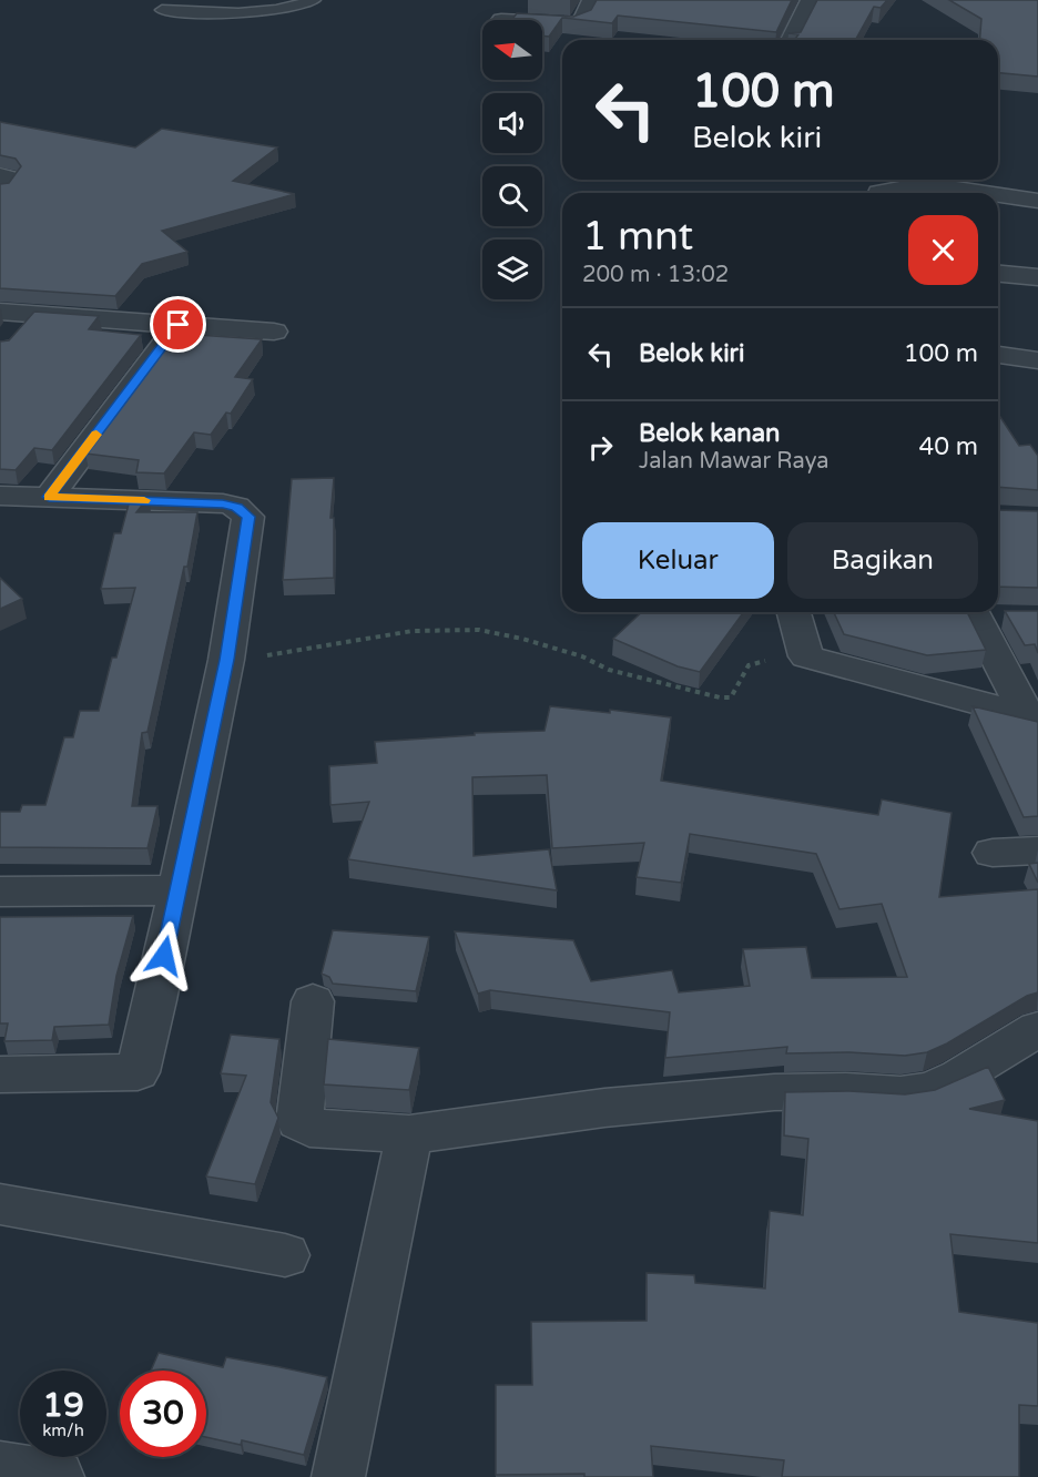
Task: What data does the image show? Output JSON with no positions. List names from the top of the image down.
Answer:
{
  "north": "left",
  "page": {
    "turn": ["100 m", "Belok kiri"],
    "heading": ["1 mnt", "200 m · 13:02"],
    "list": [
      {
        "name": "Belok kiri",
        "value": "100 m"
      },
      {
        "name": "Belok kanan",
        "note": "Jalan Mawar Raya",
        "value": "40 m"
      }
    ],
    "buttons": ["Keluar", "Bagikan"],
    "speed": "19 km/h",
    "limit": "30"
  }
}
